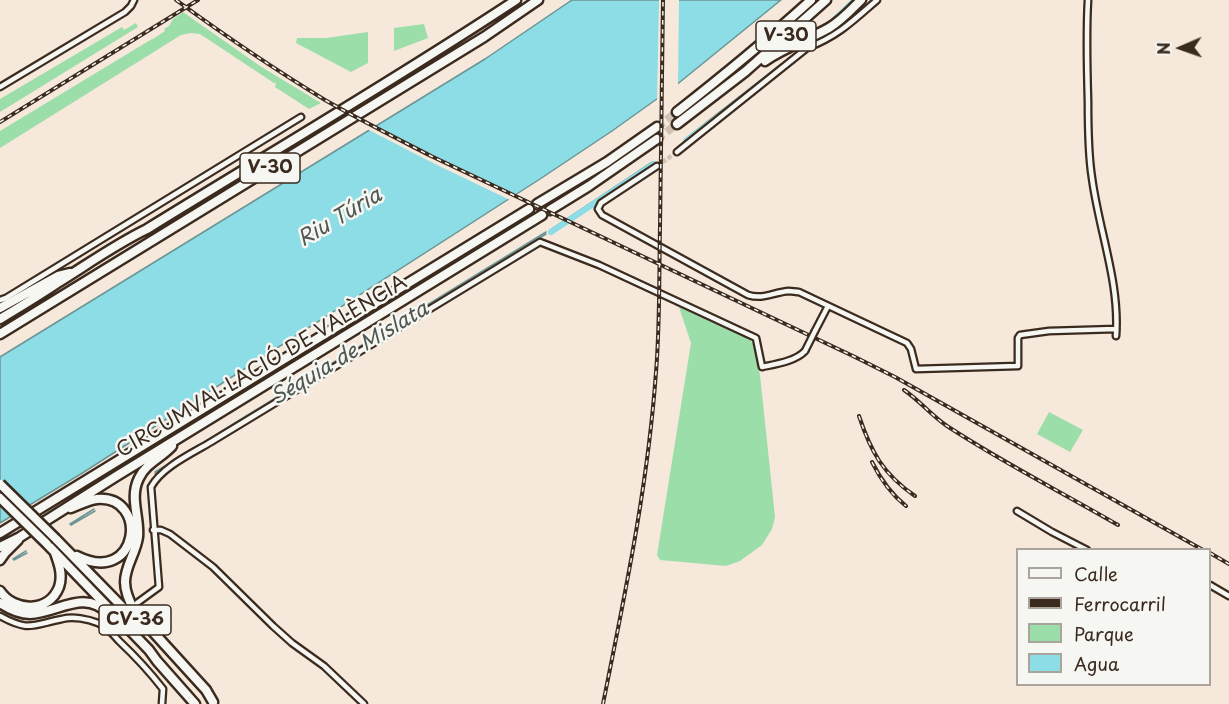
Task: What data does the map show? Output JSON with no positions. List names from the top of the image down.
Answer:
{
  "streets": {
    "highway": ["V-30", "CIRCUMVAL·LACIÓ DE VALÈNCIA", "CV-36"]
  },
  "water": ["Riu Túria", "Séquia de Mislata"],
  "legend": [
    "Calle",
    "Ferrocarril",
    "Parque",
    "Agua"
  ],
  "north": "left"
}
